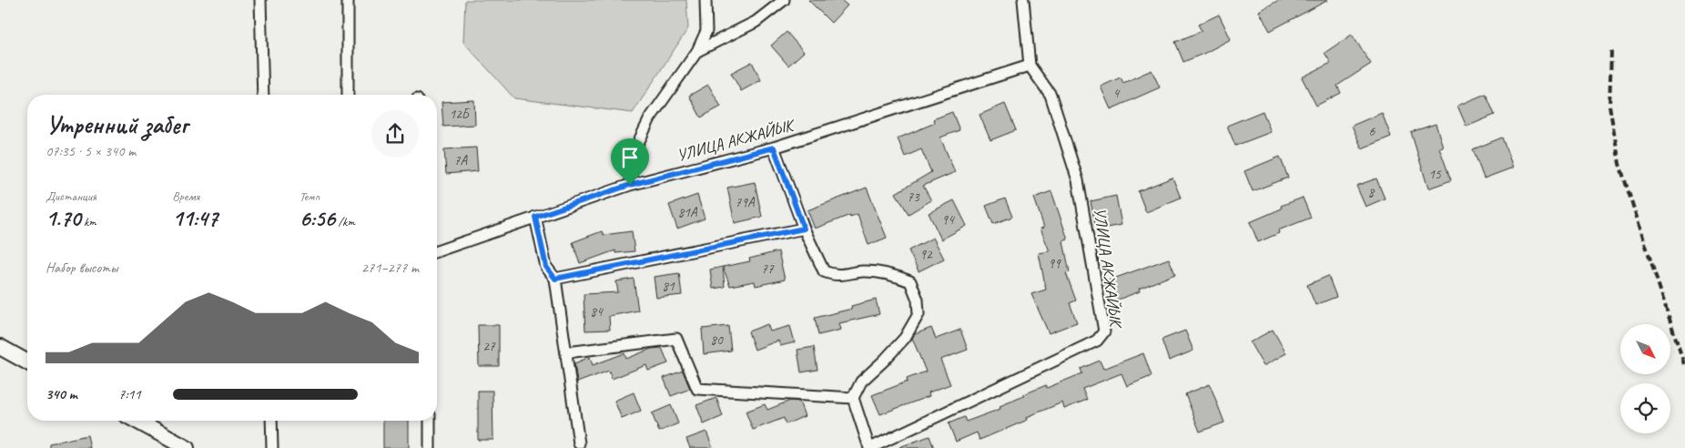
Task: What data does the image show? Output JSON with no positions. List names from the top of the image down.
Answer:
{
  "streets": {
    "street": ["УЛИЦА АКЖАЙЫК"]
  },
  "house_numbers": [
    "4",
    "12Б",
    "6",
    "7А",
    "15",
    "8",
    "73",
    "79А",
    "81А",
    "94",
    "92",
    "99",
    "77",
    "81",
    "84",
    "80",
    "27"
  ],
  "north": "bottom right",
  "page": {
    "heading": ["Утренний забег", "07:35 · 5 × 340 m"],
    "stats": [
      ["Дистанция", "1.70 km"],
      ["Время", "11:47"],
      ["Темп", "6:56 /km"]
    ],
    "chart": ["Набор высоты", "271–277 m"],
    "list": [
      {
        "name": "340 m",
        "note": "7:11"
      }
    ]
  }
}
